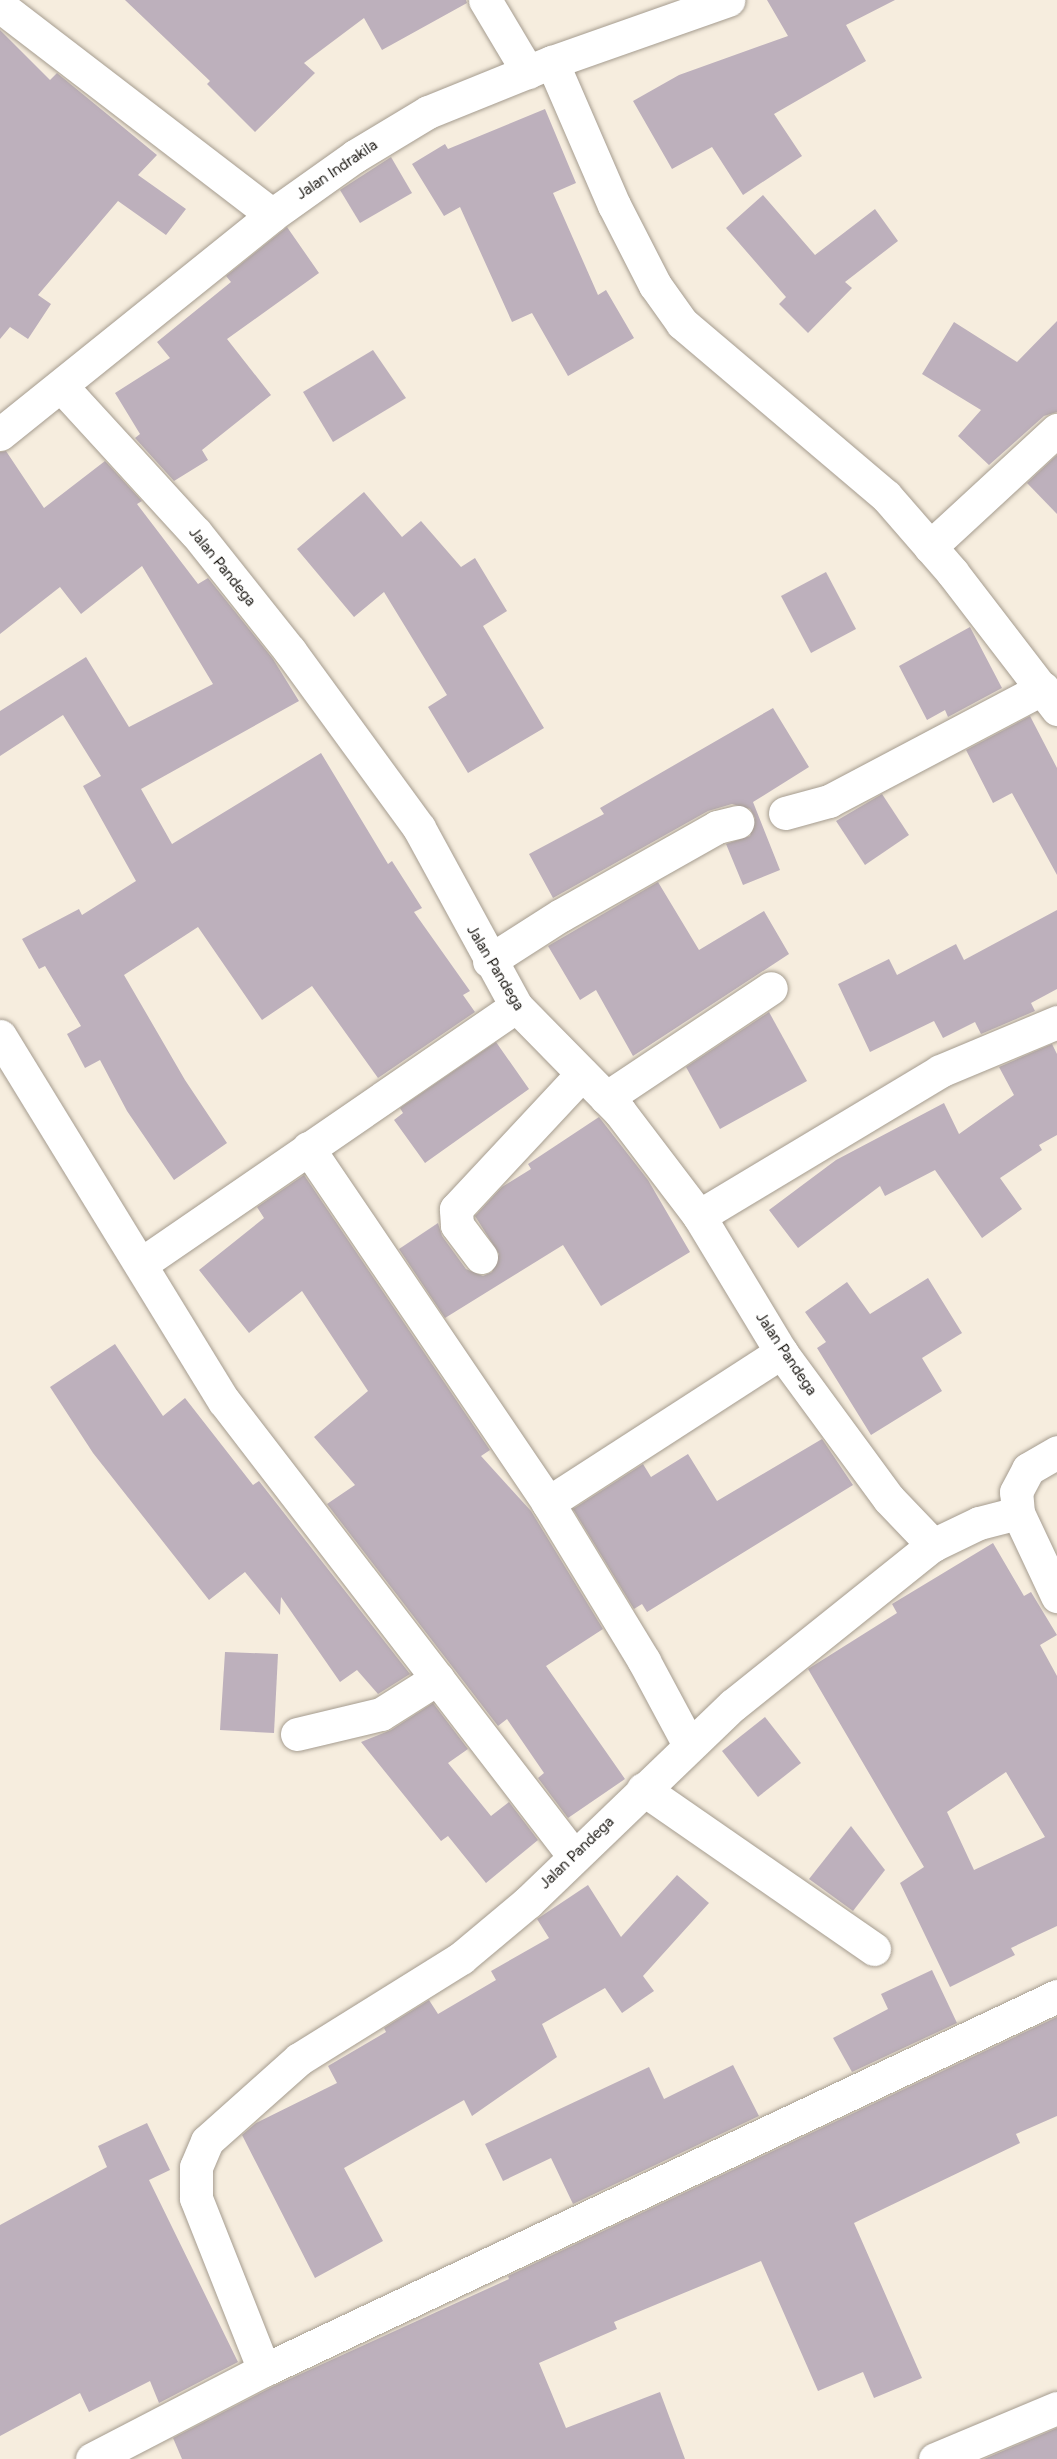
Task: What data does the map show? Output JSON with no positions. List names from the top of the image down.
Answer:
{
  "streets": {
    "street": ["Jalan Indrakila", "Jalan Pandega"]
  },
  "crossings": [
    ["Jalan Indrakila", "Jalan Pandega"]
  ]
}
